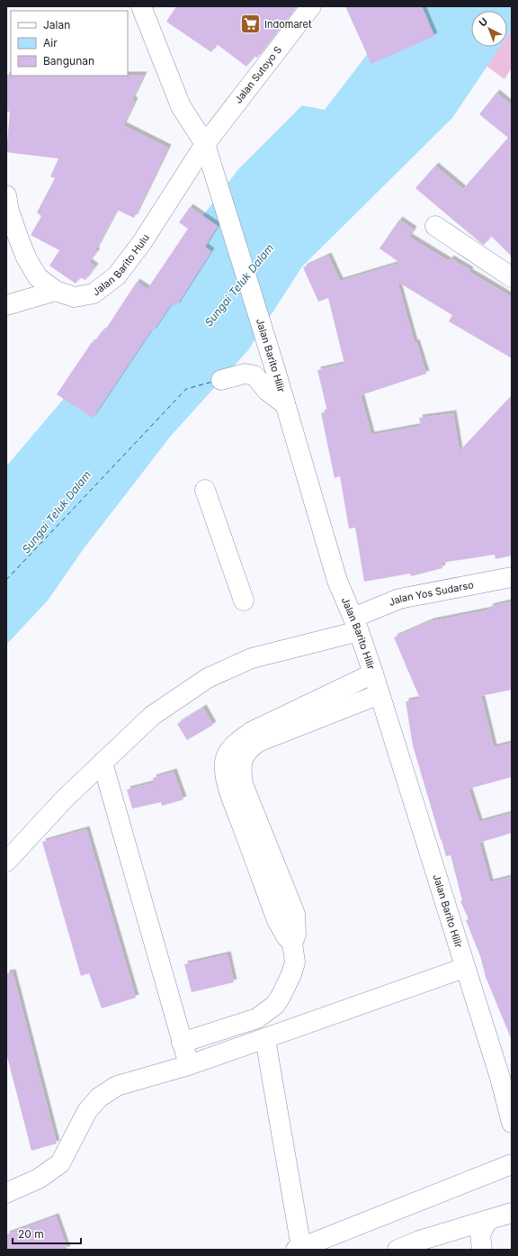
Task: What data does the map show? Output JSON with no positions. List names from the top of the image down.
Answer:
{
  "streets": {
    "main road": [
      "Jalan Sutoyo S",
      "Jalan Barito Hulu",
      "Jalan Barito Hilir",
      "Jalan Yos Sudarso"
    ]
  },
  "crossings": [
    ["Jalan Sutoyo S", "Jalan Barito Hulu"],
    ["Jalan Sutoyo S", "Jalan Barito Hilir"],
    ["Jalan Barito Hulu", "Jalan Barito Hilir"],
    ["Jalan Barito Hilir", "Jalan Yos Sudarso"]
  ],
  "water": ["Sungai Teluk Dalam"],
  "places": {
    "supermarket": ["Indomaret"]
  },
  "legend": ["Jalan", "Air", "Bangunan"],
  "scale_bar": "20 m",
  "north": "top left"
}
